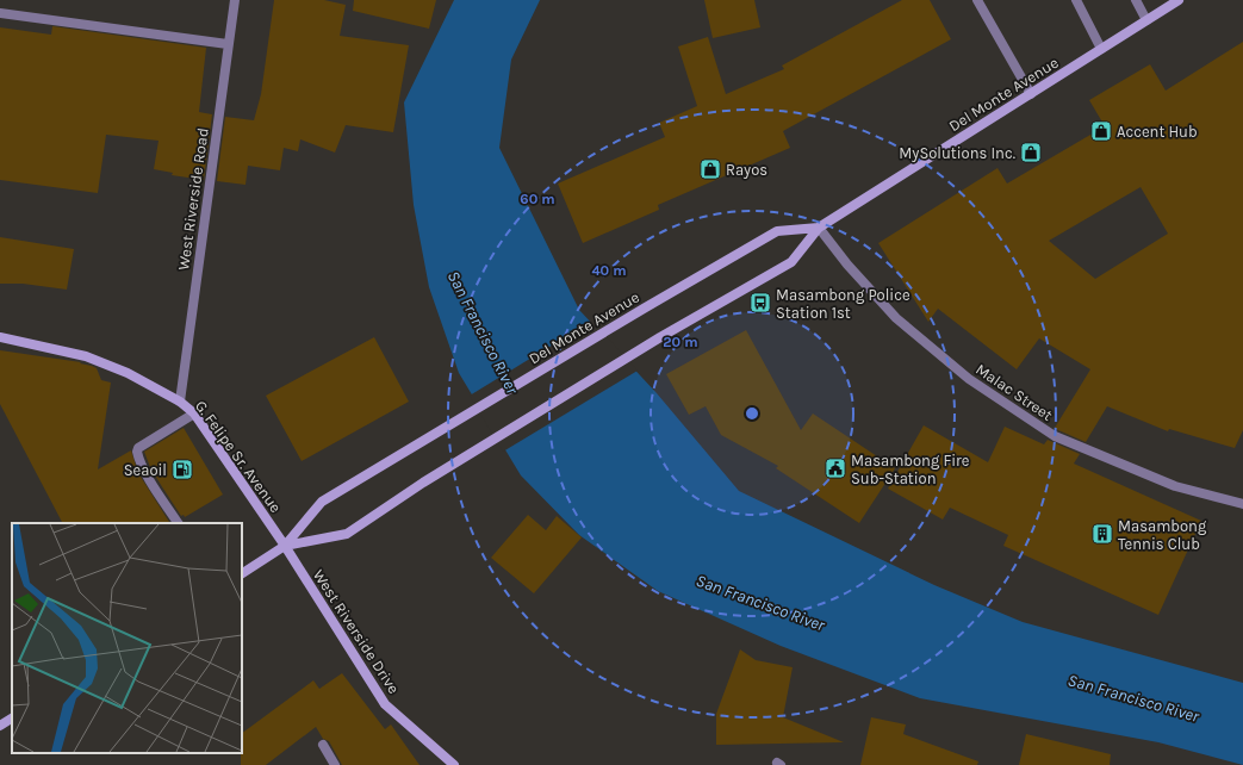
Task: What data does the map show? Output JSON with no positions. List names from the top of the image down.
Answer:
{
  "streets": {
    "main road": ["Del Monte Avenue", "G. Felipe Sr. Avenue", "West Riverside Drive"],
    "street": ["West Riverside Road", "Malac Street"]
  },
  "crossings": [
    ["Del Monte Avenue", "Malac Street"],
    ["Del Monte Avenue", "G. Felipe Sr. Avenue"],
    ["Del Monte Avenue", "West Riverside Drive"],
    ["West Riverside Road", "G. Felipe Sr. Avenue"],
    ["G. Felipe Sr. Avenue", "West Riverside Drive"]
  ],
  "water": ["San Francisco River"],
  "places": {
    "shop": ["Accent Hub", "MySolutions Inc.", "Rayos"],
    "bus stop": ["Masambong Police Station 1st"],
    "public building": ["Masambong Fire Sub-Station"],
    "fuel station": ["Seaoil"],
    "building": ["Masambong Tennis Club"]
  },
  "rings": ["60 m", "40 m", "20 m"]
}
